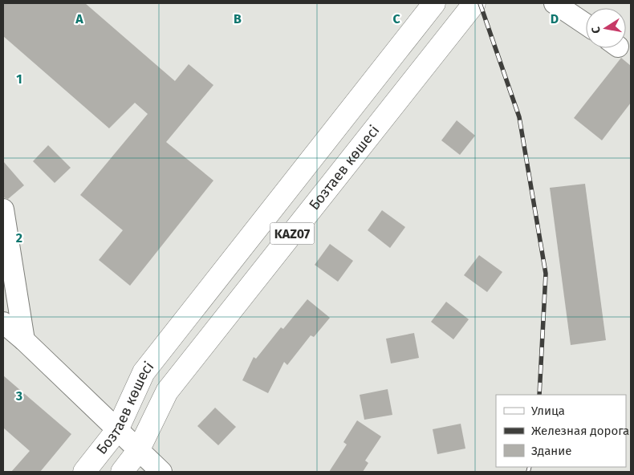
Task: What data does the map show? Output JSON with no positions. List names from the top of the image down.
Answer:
{
  "streets": {
    "highway": ["Бозтаев көшесі", "KAZ07"]
  },
  "legend": ["Улица", "Железная дорога", "Здание"],
  "north": "left",
  "grid": {
    "columns": [
      "A",
      "B",
      "C",
      "D"
    ],
    "rows": ["1", "2", "3"]
  }
}
